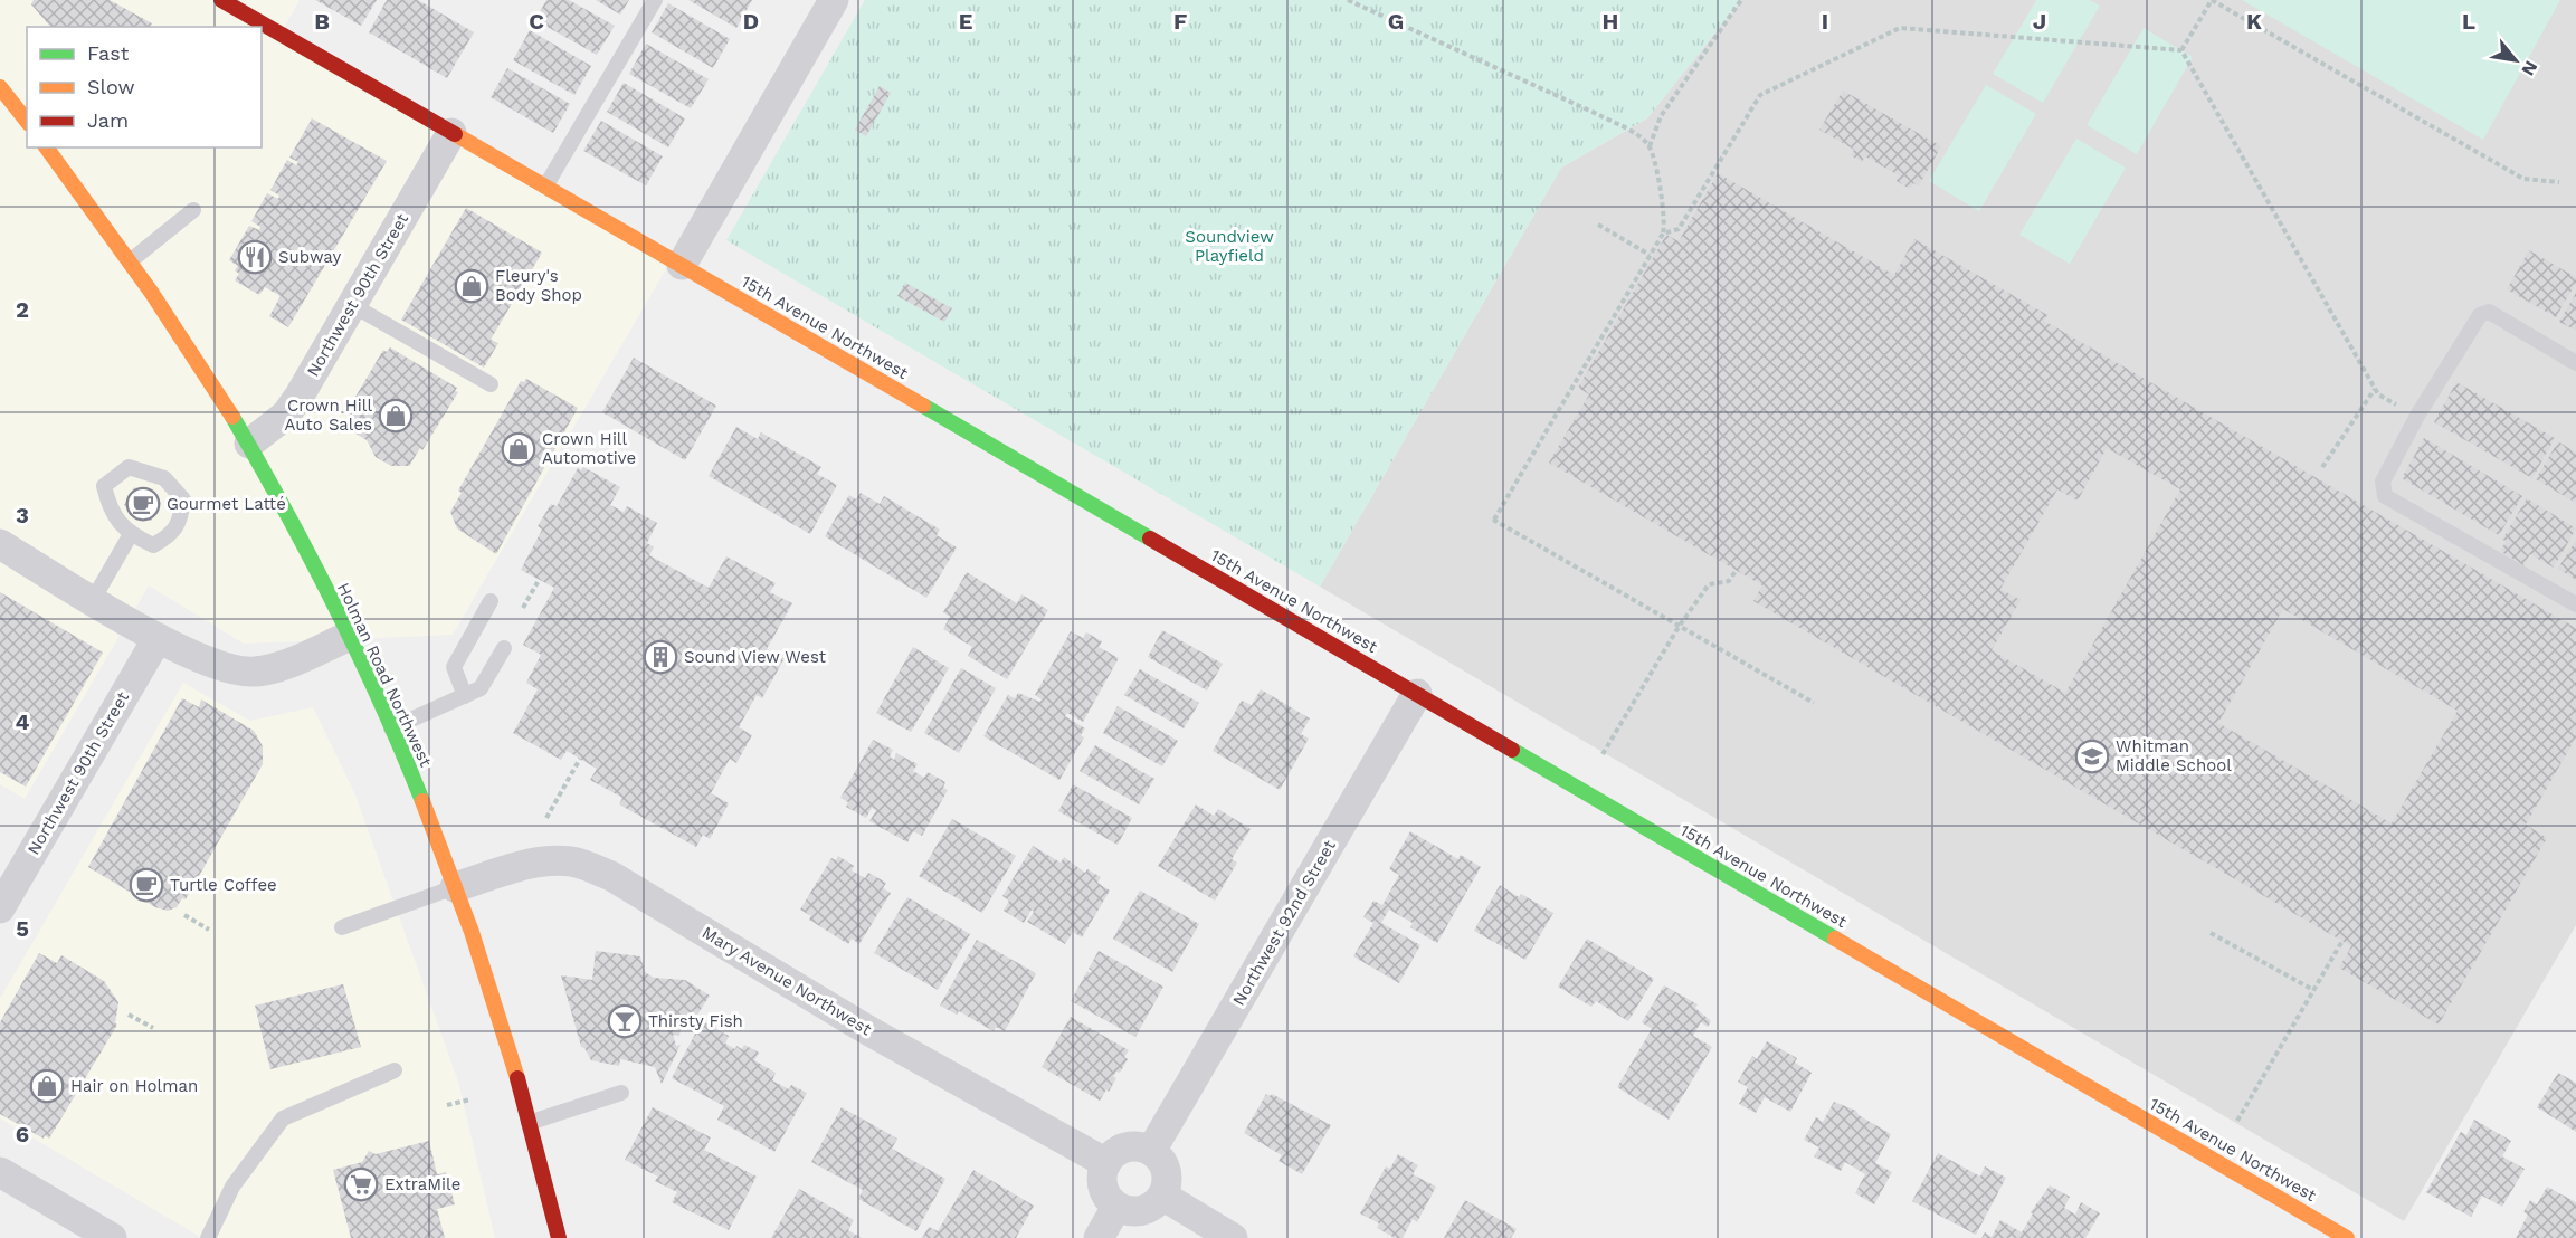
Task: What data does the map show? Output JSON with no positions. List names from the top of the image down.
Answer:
{
  "streets": {
    "main road": ["15th Avenue Northwest", "Holman Road Northwest"],
    "street": ["Northwest 90th Street", "Northwest 92nd Street", "Mary Avenue Northwest"]
  },
  "crossings": [
    ["Northwest 90th Street", "15th Avenue Northwest"],
    ["Northwest 90th Street", "Holman Road Northwest"],
    ["15th Avenue Northwest", "Northwest 92nd Street"],
    ["Holman Road Northwest", "Mary Avenue Northwest"],
    ["Northwest 92nd Street", "Mary Avenue Northwest"]
  ],
  "parks": ["Soundview Playfield"],
  "places": {
    "restaurant": ["Subway"],
    "shop": [
      "Fleury's Body Shop",
      "Crown Hill Auto Sales",
      "Crown Hill Automotive",
      "Hair on Holman"
    ],
    "cafe": ["Gourmet Latté", "Turtle Coffee"],
    "building": ["Sound View West"],
    "school or university": ["Whitman Middle School"],
    "bar": ["Thirsty Fish"],
    "supermarket": ["ExtraMile"]
  },
  "legend": ["Fast", "Slow", "Jam"],
  "north": "bottom right",
  "grid": {
    "columns": [
      "B",
      "C",
      "D",
      "E",
      "F",
      "G",
      "H",
      "I",
      "J",
      "K",
      "L"
    ],
    "rows": [
      "2",
      "3",
      "4",
      "5",
      "6"
    ]
  }
}
